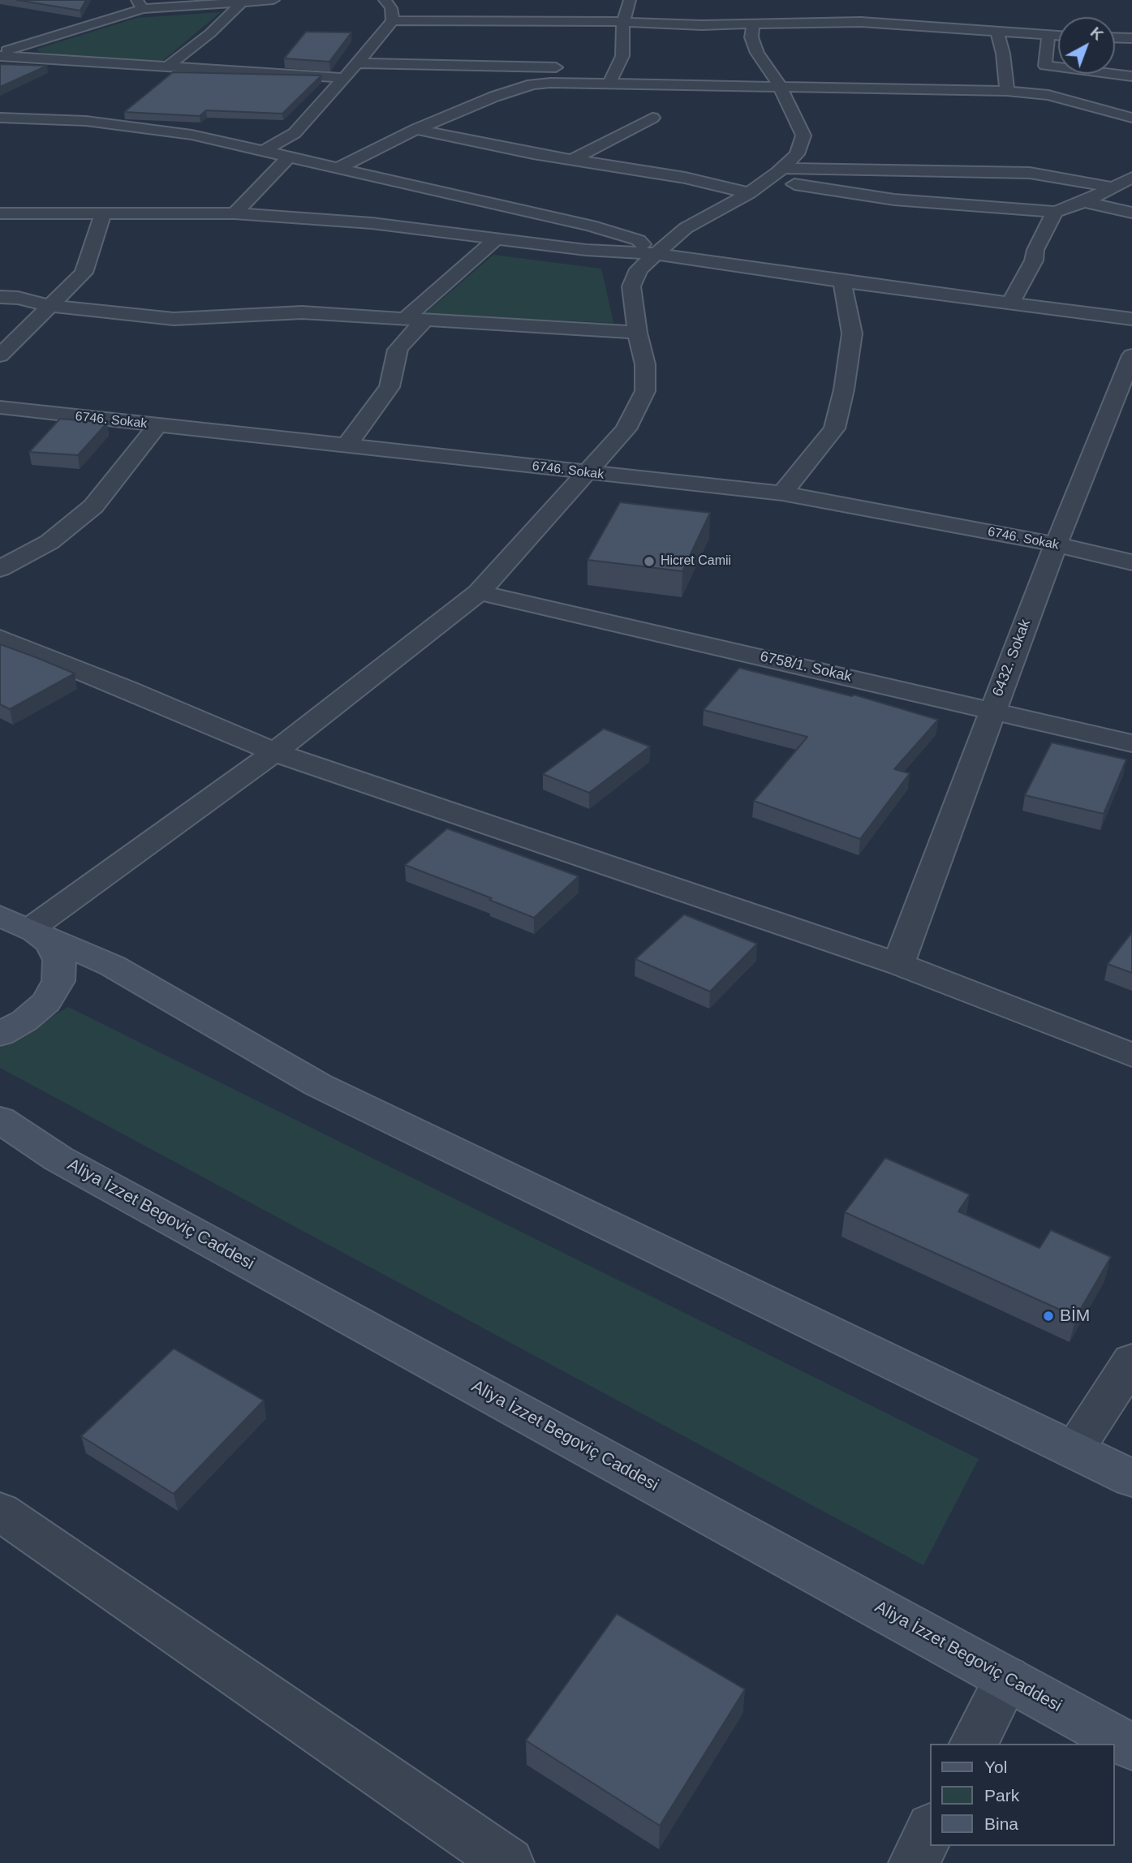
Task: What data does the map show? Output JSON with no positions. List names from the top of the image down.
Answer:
{
  "streets": {
    "main road": ["Aliya İzzet Begoviç Caddesi"],
    "street": ["6746. Sokak", "6432. Sokak", "6758/1. Sokak"]
  },
  "crossings": [
    ["6746. Sokak", "6432. Sokak"],
    ["6432. Sokak", "6758/1. Sokak"]
  ],
  "places": ["Hicret Camii", "BİM"],
  "legend": ["Yol", "Park", "Bina"],
  "north": "top right"
}
